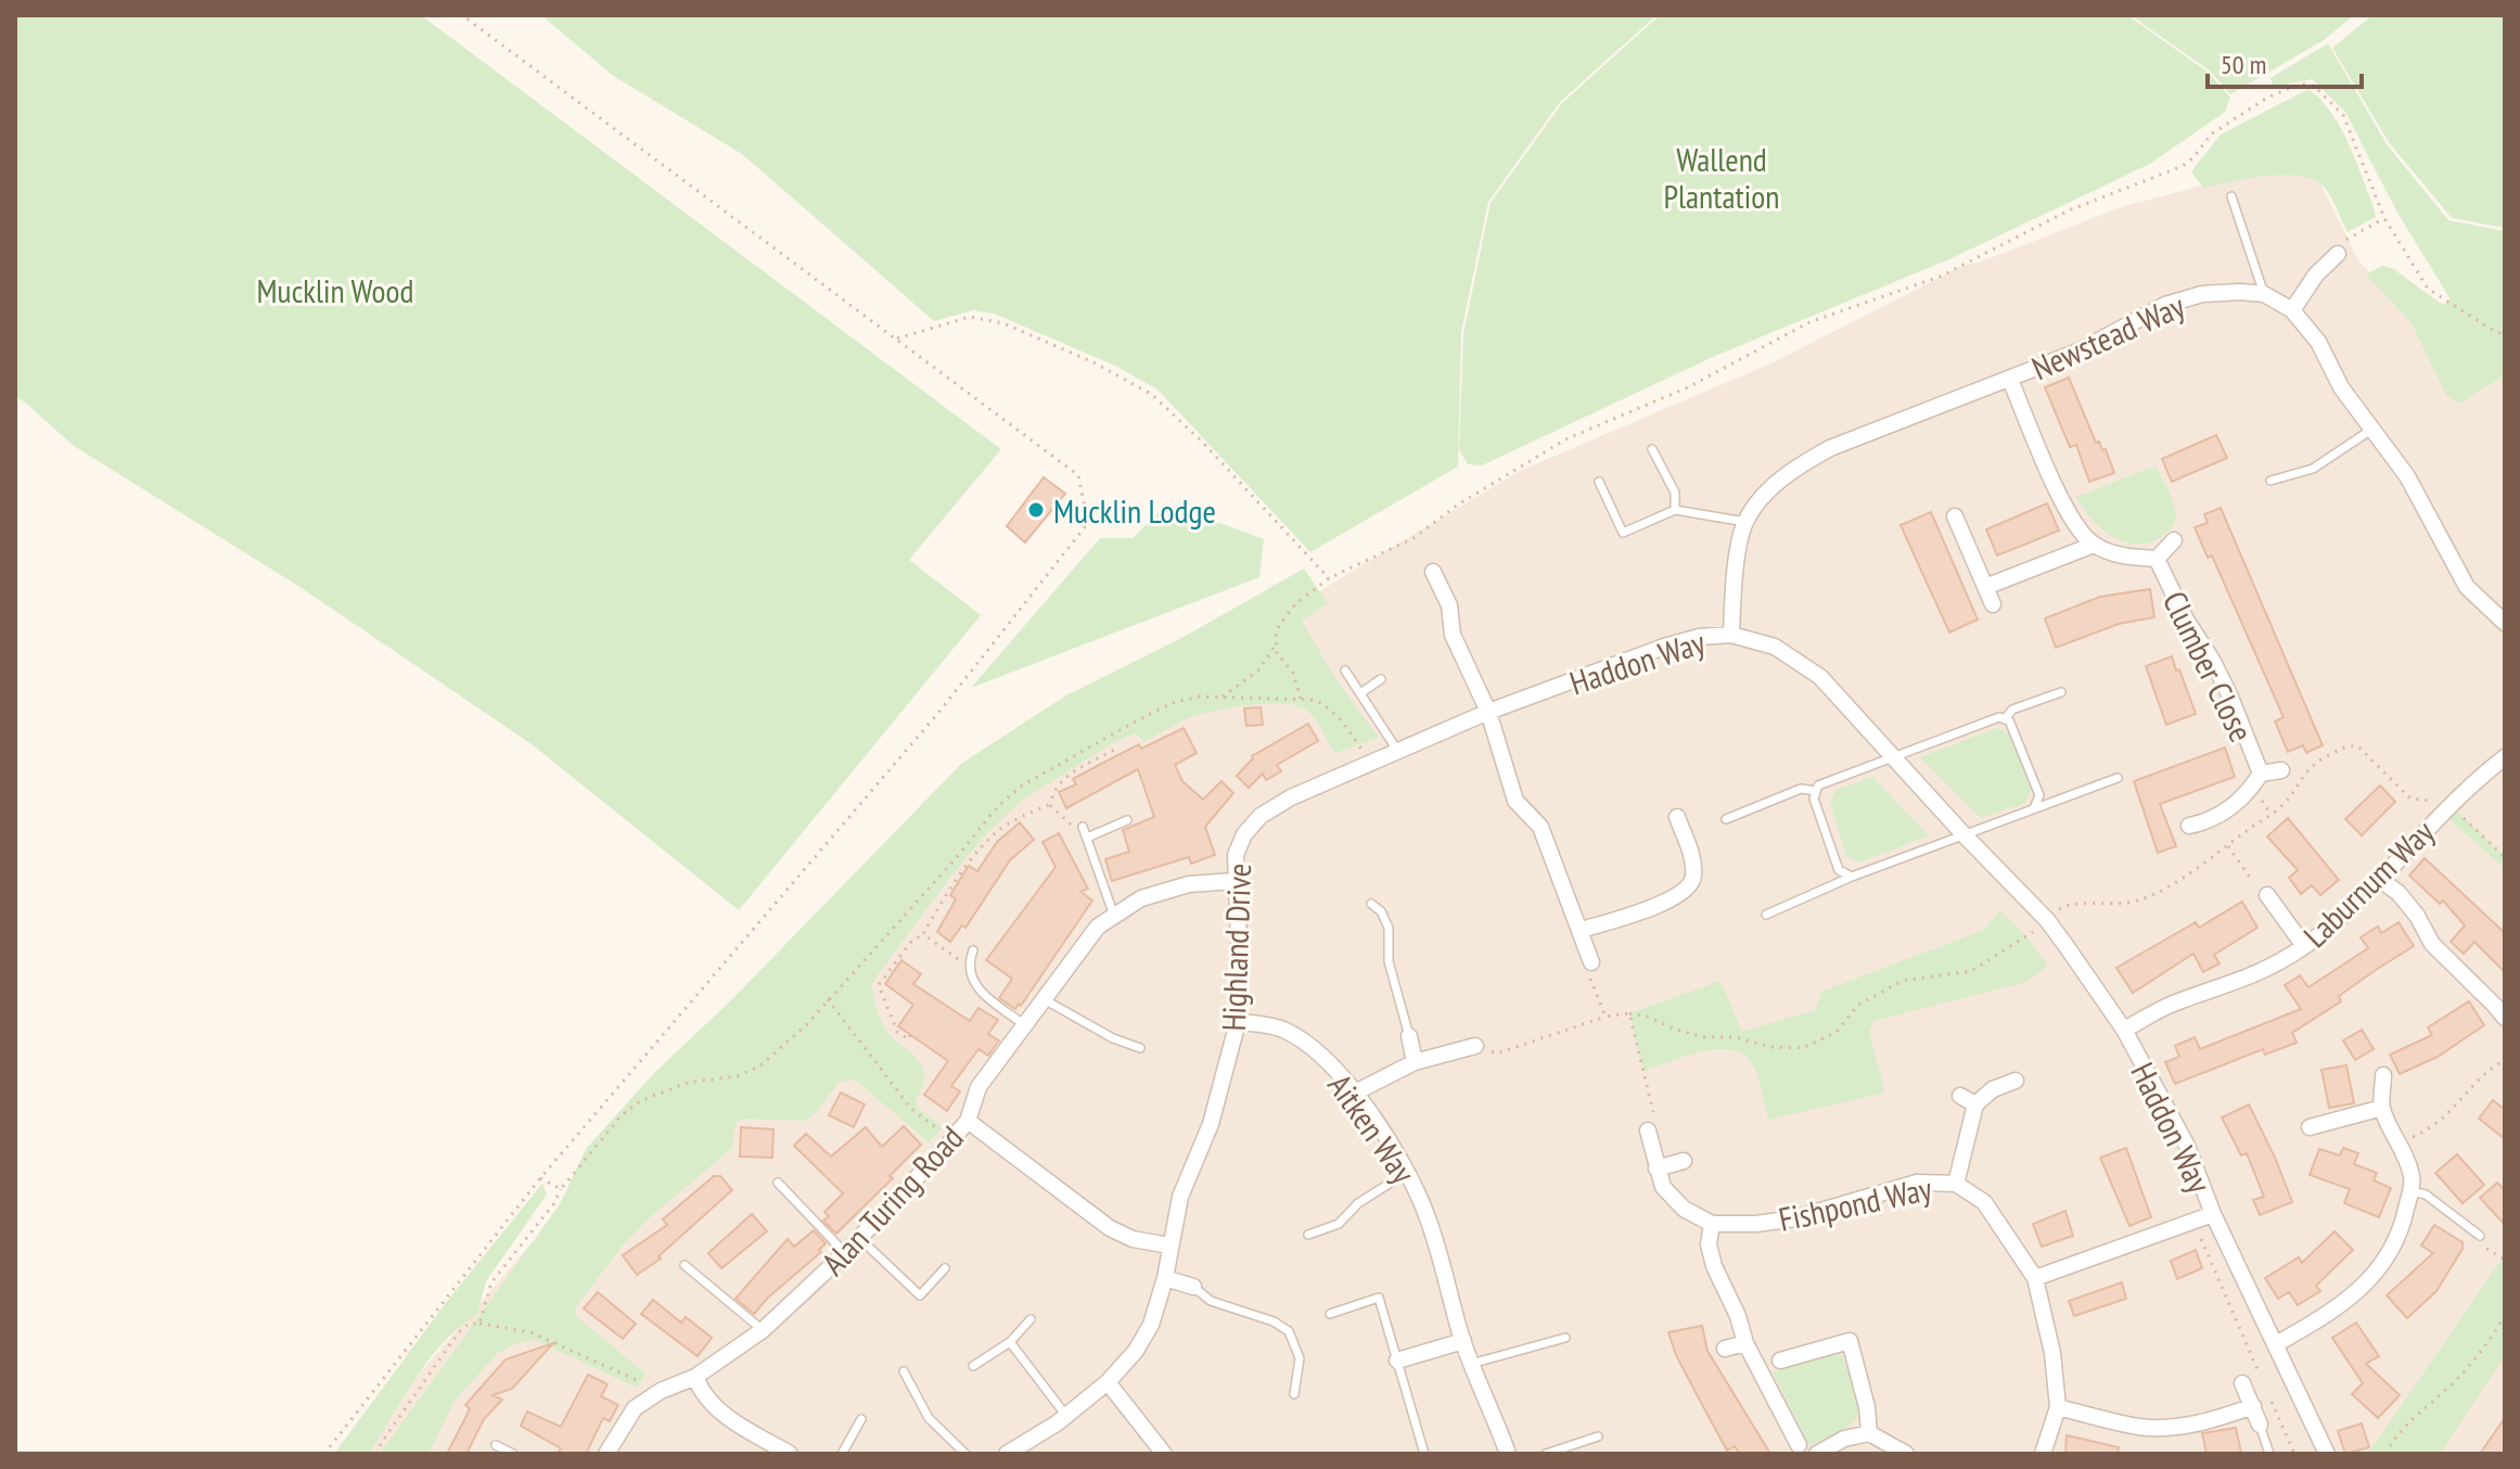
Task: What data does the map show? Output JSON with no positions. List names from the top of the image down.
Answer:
{
  "streets": {
    "street": [
      "Newstead Way",
      "Haddon Way",
      "Clumber Close",
      "Laburnum Way",
      "Highland Drive",
      "Aitken Way",
      "Alan Turing Road",
      "Fishpond Way"
    ]
  },
  "crossings": [
    ["Newstead Way", "Haddon Way"],
    ["Haddon Way", "Laburnum Way"],
    ["Haddon Way", "Highland Drive"],
    ["Highland Drive", "Aitken Way"],
    ["Highland Drive", "Alan Turing Road"]
  ],
  "parks": ["Wallend Plantation", "Mucklin Wood"],
  "places": ["Mucklin Lodge"],
  "scale_bar": "50 m"
}
